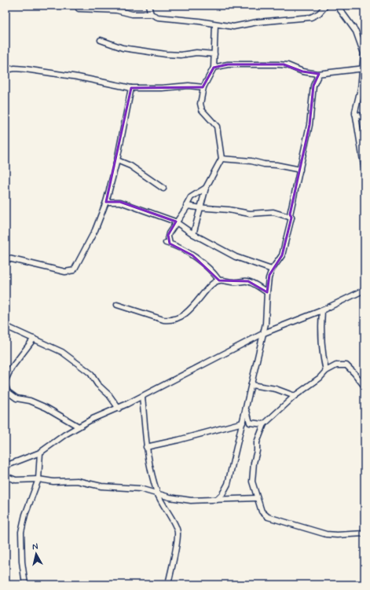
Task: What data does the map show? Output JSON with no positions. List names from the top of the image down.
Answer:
{
  "north": "top"
}
